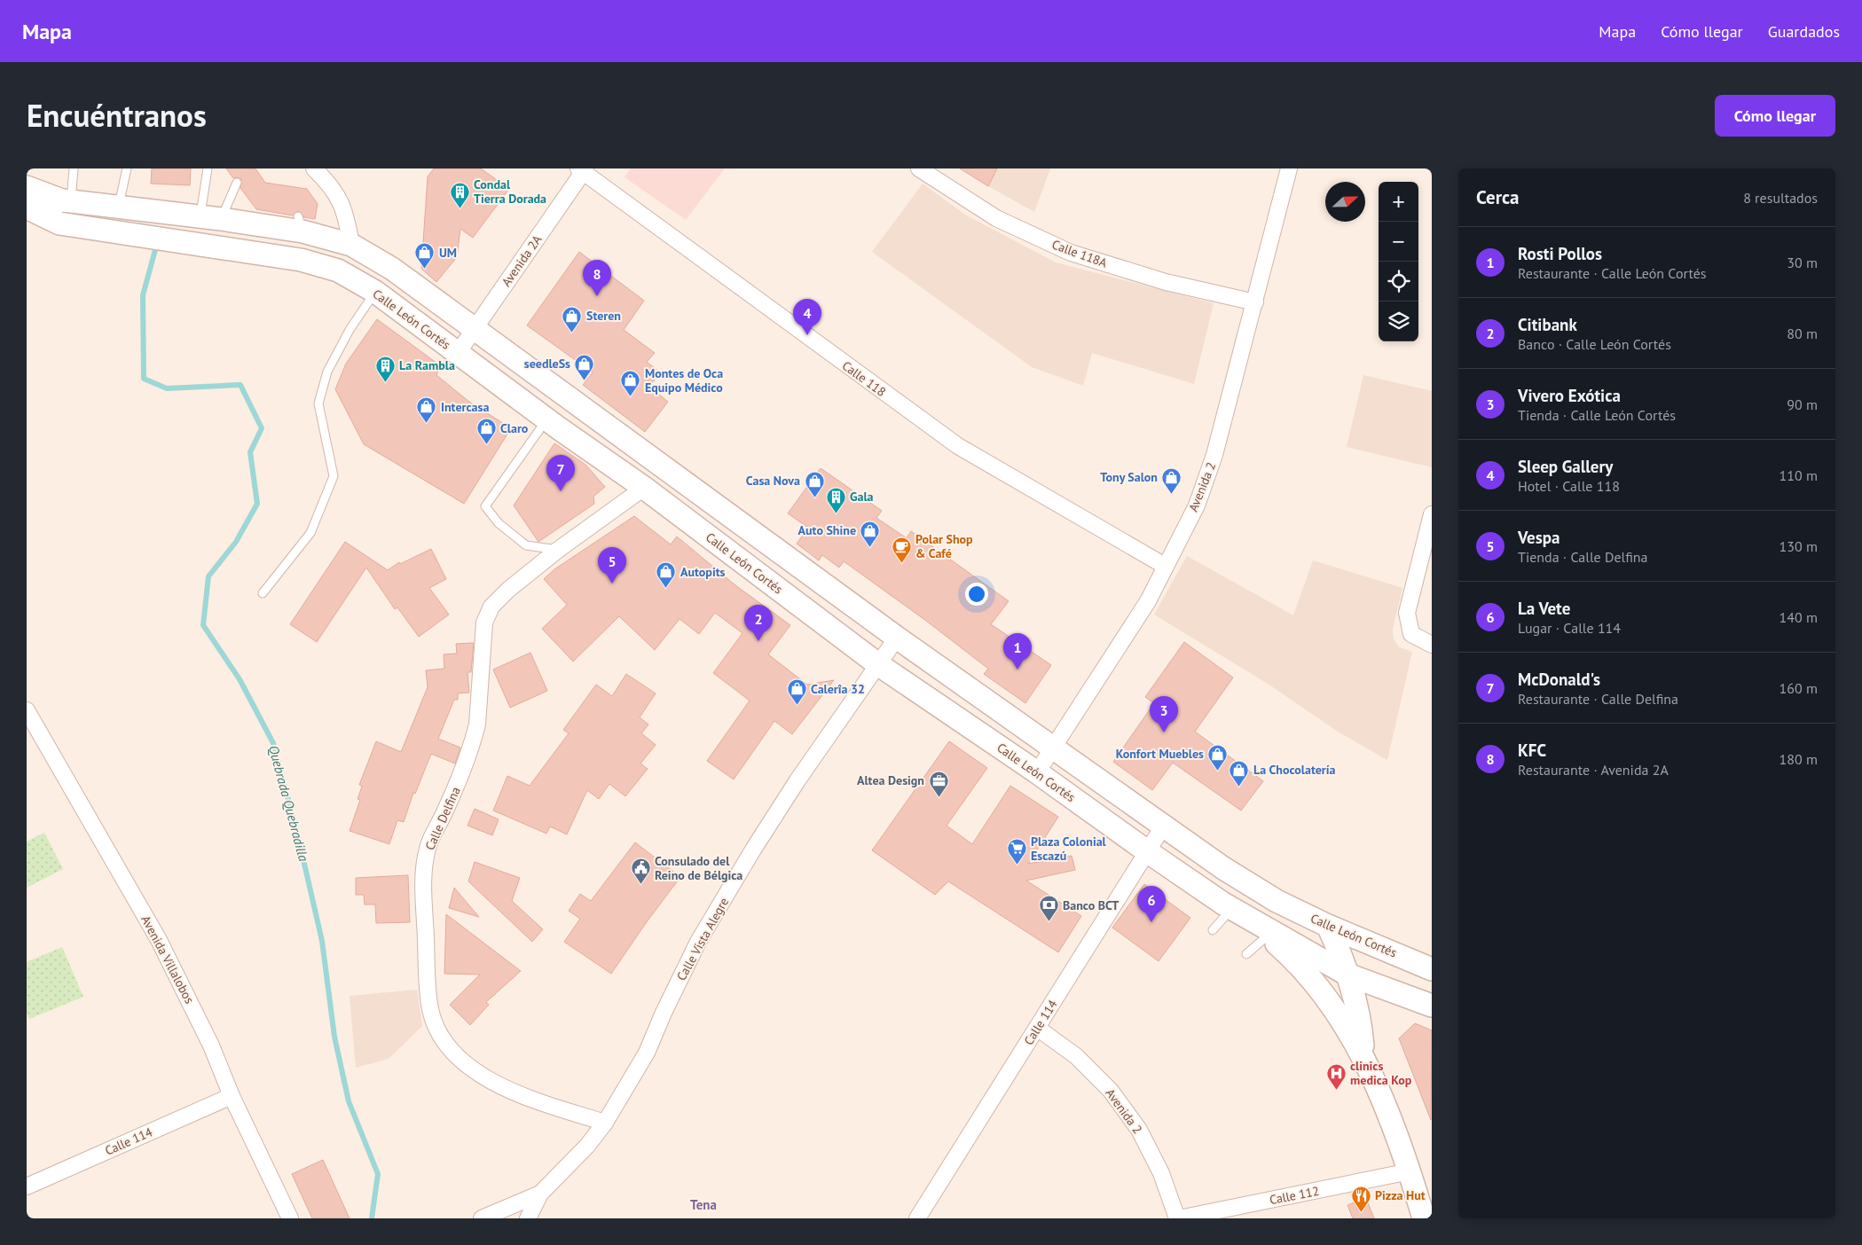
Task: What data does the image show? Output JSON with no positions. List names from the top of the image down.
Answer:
{
  "streets": {
    "main road": ["Calle León Cortés"],
    "street": [
      "Calle 118A",
      "Avenida 2A",
      "Calle 118",
      "Avenida 2",
      "Calle Delfina",
      "Calle Vista Alegre",
      "Avenida Villalobos",
      "Calle 114",
      "Calle 112"
    ]
  },
  "crossings": [
    ["Calle 118A", "Avenida 2"],
    ["Avenida 2A", "Calle León Cortés"],
    ["Avenida 2A", "Calle 118"],
    ["Calle León Cortés", "Avenida 2"],
    ["Calle León Cortés", "Calle Delfina"],
    ["Calle León Cortés", "Calle Vista Alegre"],
    ["Calle León Cortés", "Calle 114"],
    ["Calle 118", "Avenida 2"],
    ["Avenida 2", "Calle 114"],
    ["Avenida 2", "Calle 112"],
    ["Calle Delfina", "Calle Vista Alegre"],
    ["Avenida Villalobos", "Calle 114"]
  ],
  "districts": ["Tena"],
  "water": ["Quebrada Quebradilla"],
  "places": {
    "building": ["Condal Tierra Dorada", "La Rambla", "Gala"],
    "shop": [
      "UM",
      "Steren",
      "seedleSs",
      "Montes de Oca Equipo Médico",
      "Intercasa",
      "Claro",
      "Tony Salon",
      "Casa Nova",
      "Auto Shine",
      "Autopits",
      "Calerîa 32",
      "Konfort Muebles",
      "La Chocolatería"
    ],
    "cafe": ["Polar Shop & Café"],
    "office": ["Altea Design"],
    "supermarket": ["Plaza Colonial Escazú"],
    "public building": ["Consulado del Reino de Bélgica"],
    "bank": ["Banco BCT"],
    "hospital": ["clinics medica Kop"],
    "restaurant": ["Pizza Hut"]
  },
  "north": "right",
  "page": {
    "header": "Mapa",
    "nav": ["Mapa", "Cómo llegar", "Guardados"],
    "title": "Encuéntranos",
    "buttons": "Cómo llegar",
    "heading": ["Cerca", "8 resultados"],
    "map_buttons": ["+", "−"],
    "list": [
      {
        "mark": "1",
        "name": "Rosti Pollos",
        "note": "Restaurante · Calle León Cortés",
        "value": "30 m"
      },
      {
        "mark": "2",
        "name": "Citibank",
        "note": "Banco · Calle León Cortés",
        "value": "80 m"
      },
      {
        "mark": "3",
        "name": "Vivero Exótica",
        "note": "Tienda · Calle León Cortés",
        "value": "90 m"
      },
      {
        "mark": "4",
        "name": "Sleep Gallery",
        "note": "Hotel · Calle 118",
        "value": "110 m"
      },
      {
        "mark": "5",
        "name": "Vespa",
        "note": "Tienda · Calle Delfina",
        "value": "130 m"
      },
      {
        "mark": "6",
        "name": "La Vete",
        "note": "Lugar · Calle 114",
        "value": "140 m"
      },
      {
        "mark": "7",
        "name": "McDonald's",
        "note": "Restaurante · Calle Delfina",
        "value": "160 m"
      },
      {
        "mark": "8",
        "name": "KFC",
        "note": "Restaurante · Avenida 2A",
        "value": "180 m"
      }
    ],
    "pins": [
      "8",
      "4",
      "7",
      "5",
      "2",
      "1",
      "3",
      "6"
    ]
  }
}
